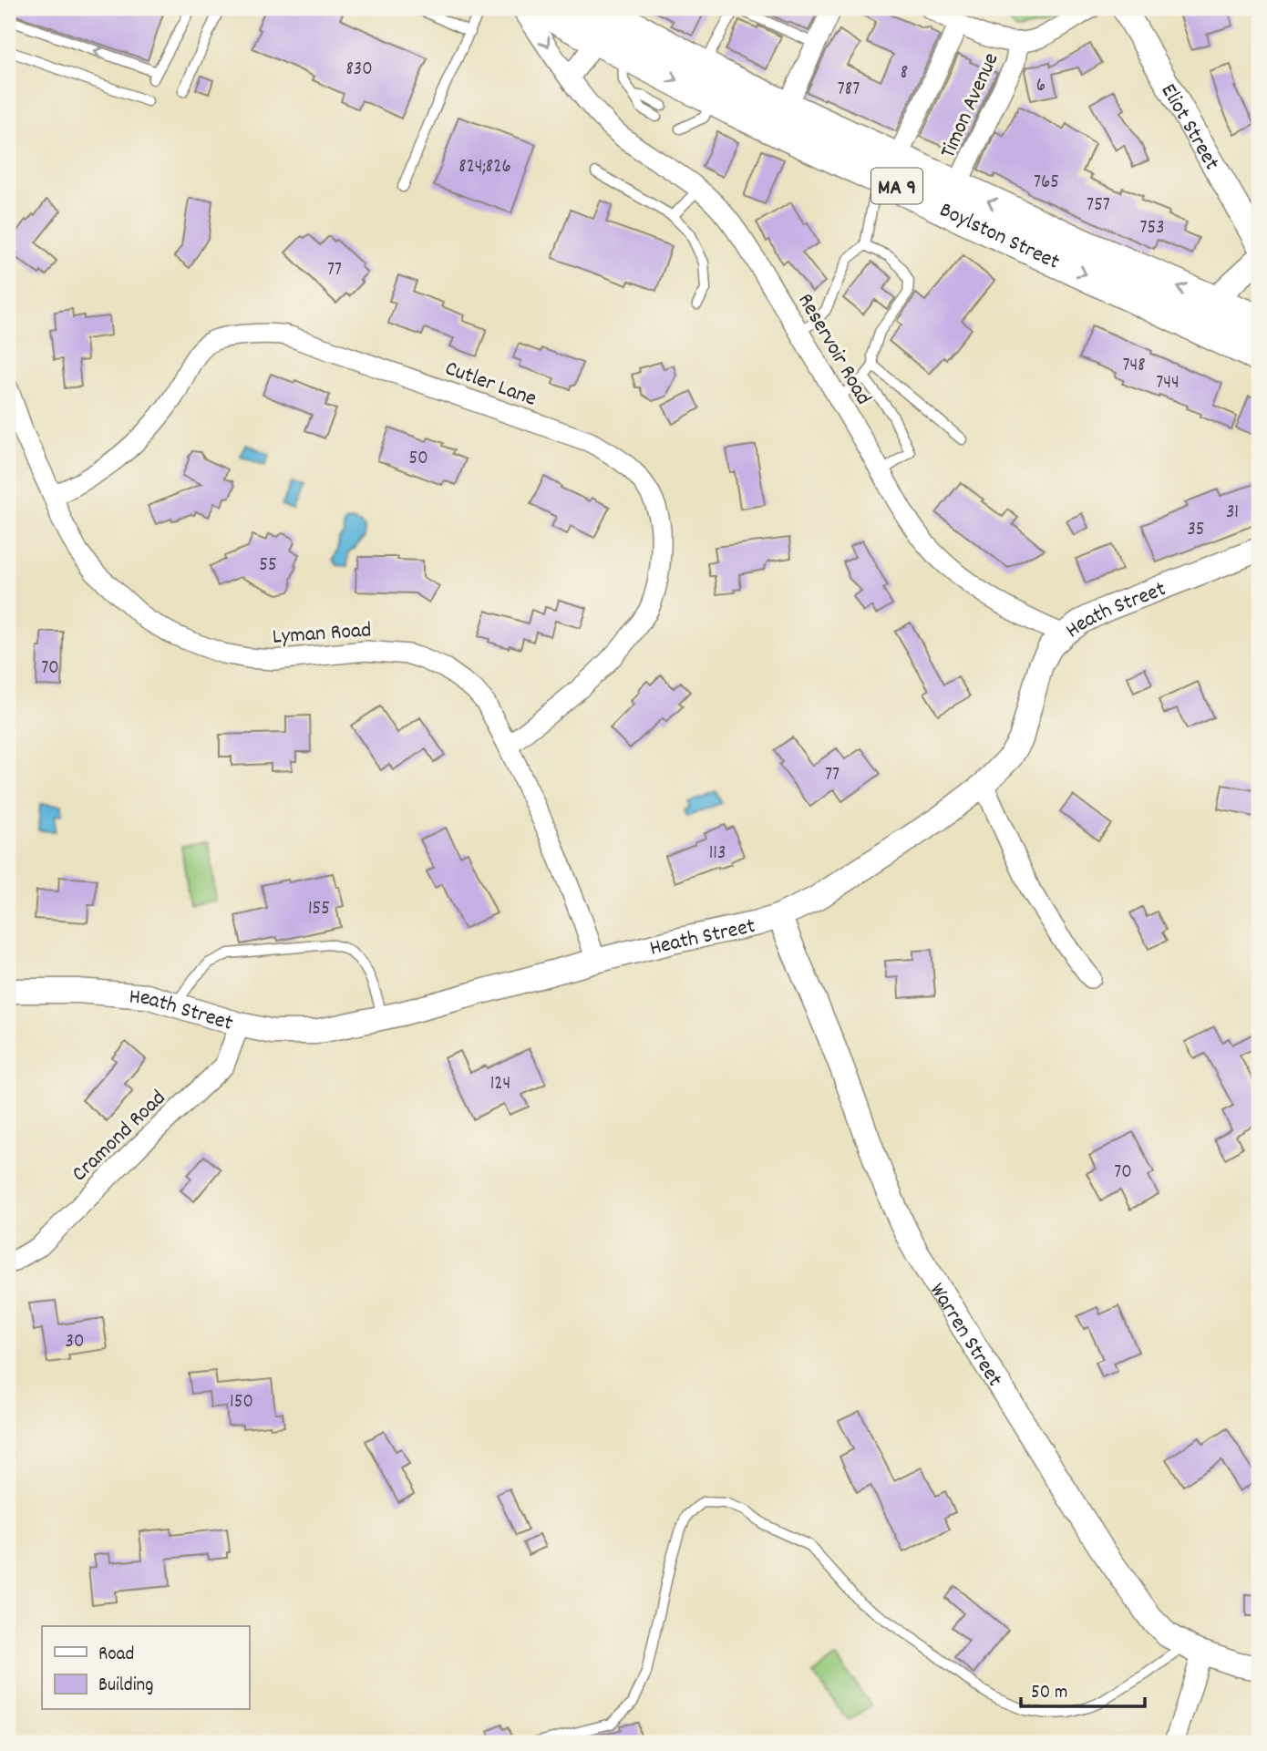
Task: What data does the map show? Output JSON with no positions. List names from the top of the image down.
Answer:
{
  "streets": {
    "highway": ["MA 9", "Boylston Street"],
    "street": [
      "Timon Avenue",
      "Eliot Street",
      "Reservoir Road",
      "Cutler Lane",
      "Heath Street",
      "Lyman Road",
      "Cramond Road",
      "Warren Street"
    ]
  },
  "crossings": [
    ["Timon Avenue", "Boylston Street"],
    ["Reservoir Road", "Heath Street"],
    ["Cutler Lane", "Lyman Road"],
    ["Heath Street", "Lyman Road"],
    ["Heath Street", "Cramond Road"],
    ["Heath Street", "Warren Street"]
  ],
  "house_numbers": [
    "830",
    "8",
    "6",
    "787",
    "824;826",
    "765",
    "757",
    "753",
    "77",
    "748",
    "744",
    "50",
    "31",
    "35",
    "55",
    "70",
    "77",
    "113",
    "155",
    "124",
    "70",
    "30",
    "150"
  ],
  "legend": ["Road", "Building"],
  "scale_bar": "50 m"
}
